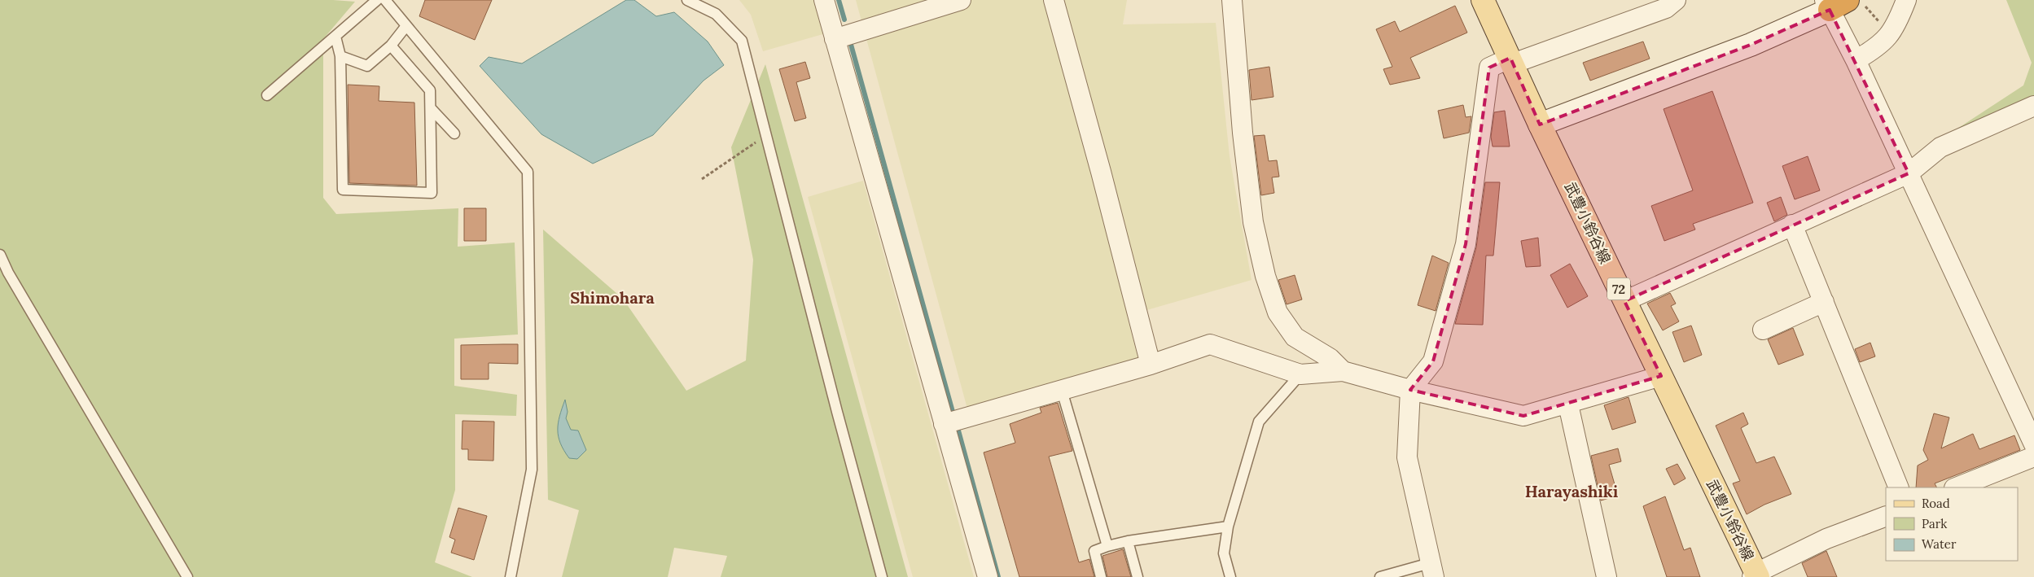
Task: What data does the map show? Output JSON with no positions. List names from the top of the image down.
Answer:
{
  "streets": {
    "main road": ["武豊小鈴谷線", "72"]
  },
  "districts": ["Shimohara", "Harayashiki"],
  "legend": ["Road", "Park", "Water"]
}
